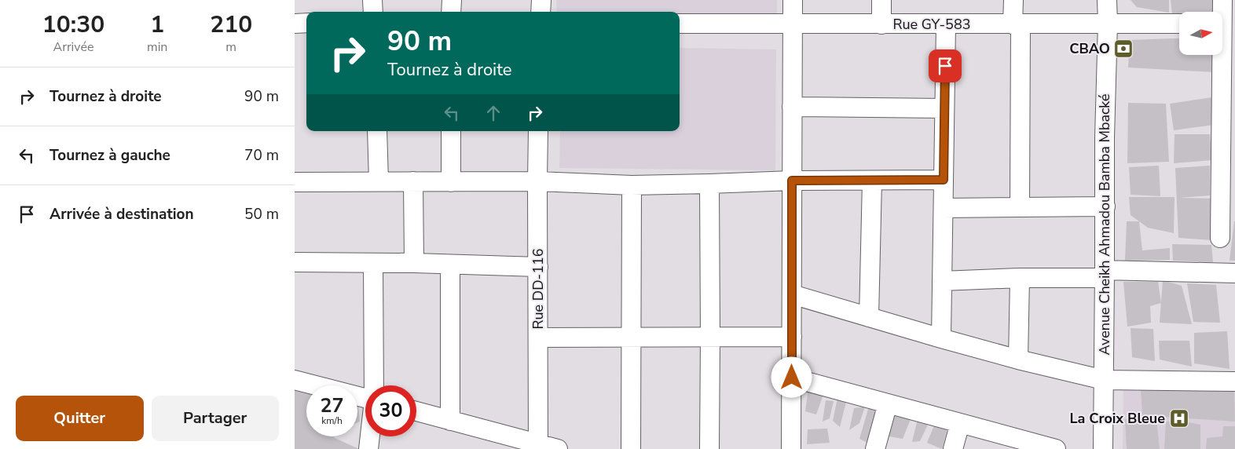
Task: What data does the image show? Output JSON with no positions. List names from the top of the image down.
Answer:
{
  "streets": {
    "street": ["Rue GY-583", "Avenue Cheikh Ahmadou Bamba Mbacké", "Rue DD-116"]
  },
  "crossings": [
    ["Rue GY-583", "Avenue Cheikh Ahmadou Bamba Mbacké"]
  ],
  "places": {
    "bank": ["CBAO"],
    "hospital": ["La Croix Bleue"]
  },
  "north": "right",
  "page": {
    "eta": [
      "10:30",
      "Arrivée",
      "1",
      "min",
      "210",
      "m"
    ],
    "turn": ["90 m", "Tournez à droite"],
    "list": [
      {
        "name": "Tournez à droite",
        "value": "90 m"
      },
      {
        "name": "Tournez à gauche",
        "value": "70 m"
      },
      {
        "name": "Arrivée à destination",
        "value": "50 m"
      }
    ],
    "speed": "27 km/h",
    "limit": "30",
    "buttons": ["Quitter", "Partager"]
  }
}
